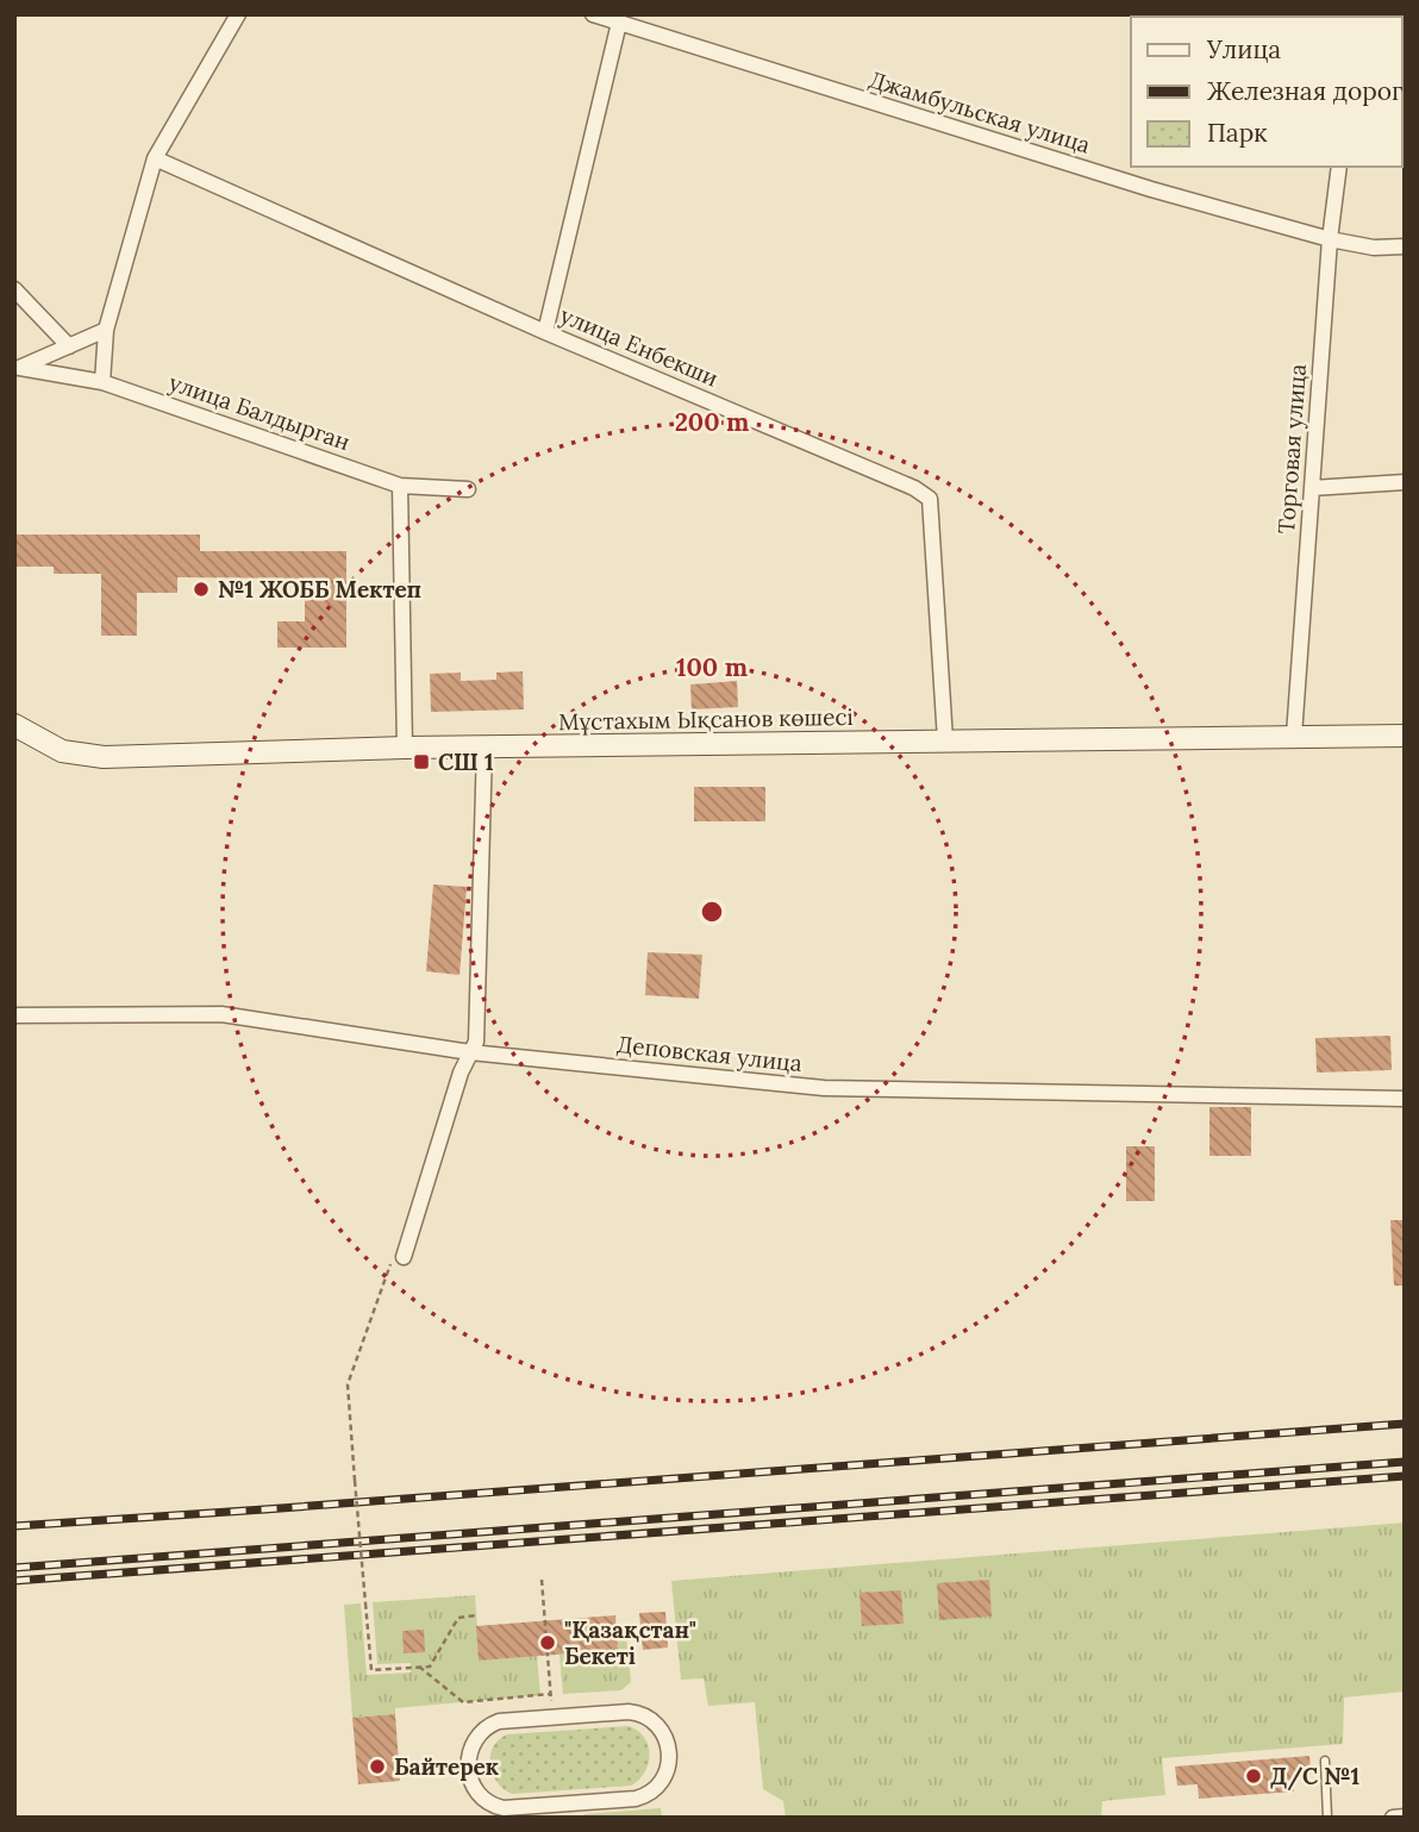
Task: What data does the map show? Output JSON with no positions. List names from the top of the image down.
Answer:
{
  "streets": {
    "main road": ["Мұстахым Ықсанов көшесі"],
    "street": [
      "Джамбульская улица",
      "улица Енбекши",
      "улица Балдырган",
      "Торговая улица",
      "Деповская улица"
    ]
  },
  "crossings": [
    ["Джамбульская улица", "Торговая улица"],
    ["улица Енбекши", "Мұстахым Ықсанов көшесі"],
    ["Торговая улица", "Мұстахым Ықсанов көшесі"]
  ],
  "places": {
    "other": [
      "№1 ЖОББ Мектеп",
      "\"Қазақстан\" Бекеті",
      "Байтерек",
      "Д/С №1"
    ],
    "transit": ["СШ 1"]
  },
  "legend": ["Улица", "Железная дорога", "Парк"],
  "rings": ["200 m", "100 m"]
}
